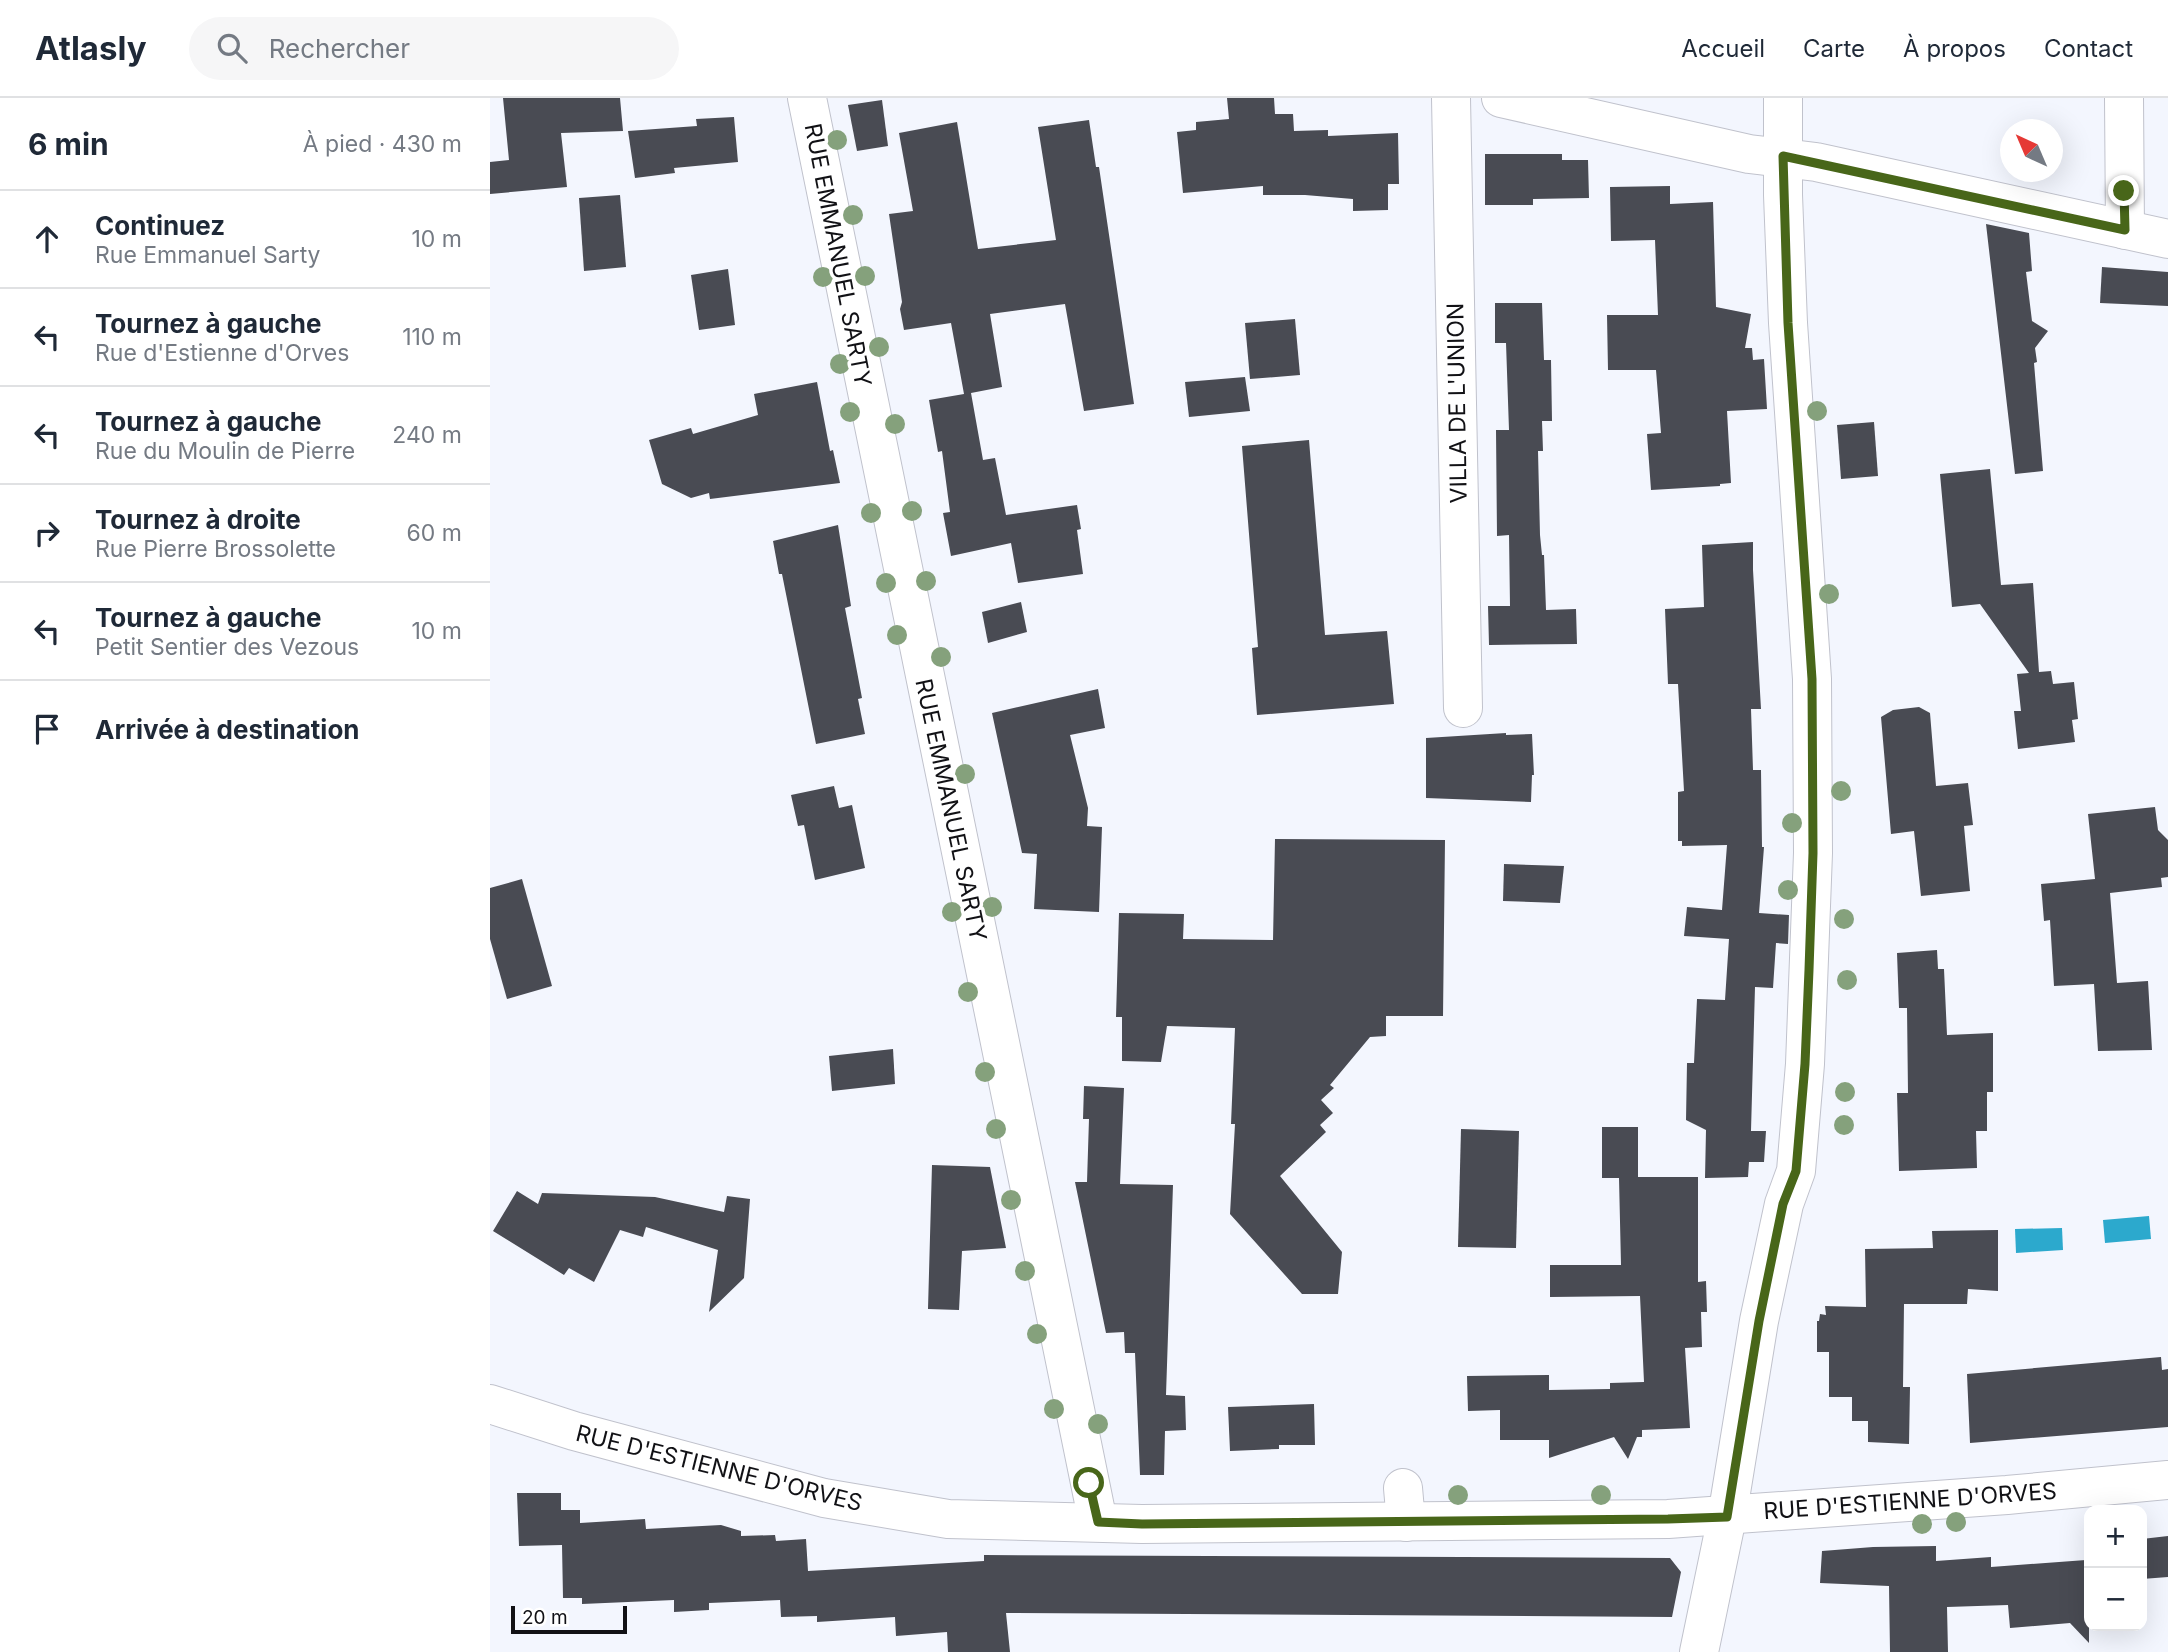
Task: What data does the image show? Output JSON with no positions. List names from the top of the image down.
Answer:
{
  "streets": {
    "street": ["RUE EMMANUEL SARTY", "VILLA DE L'UNION", "RUE D'ESTIENNE D'ORVES"]
  },
  "crossings": [
    ["RUE EMMANUEL SARTY", "RUE D'ESTIENNE D'ORVES"]
  ],
  "scale_bar": "20 m",
  "north": "top left",
  "page": {
    "header": "Atlasly",
    "search": "Rechercher",
    "nav": [
      "Accueil",
      "Carte",
      "À propos",
      "Contact"
    ],
    "heading": ["6 min", "À pied · 430 m"],
    "list": [
      ["Continuez", "Rue Emmanuel Sarty", "10 m"],
      ["Tournez à gauche", "Rue d'Estienne d'Orves", "110 m"],
      ["Tournez à gauche", "Rue du Moulin de Pierre", "240 m"],
      ["Tournez à droite", "Rue Pierre Brossolette", "60 m"],
      ["Tournez à gauche", "Petit Sentier des Vezous", "10 m"],
      "Arrivée à destination"
    ],
    "map_buttons": ["+", "−"],
    "scale": "20 m"
  }
}
